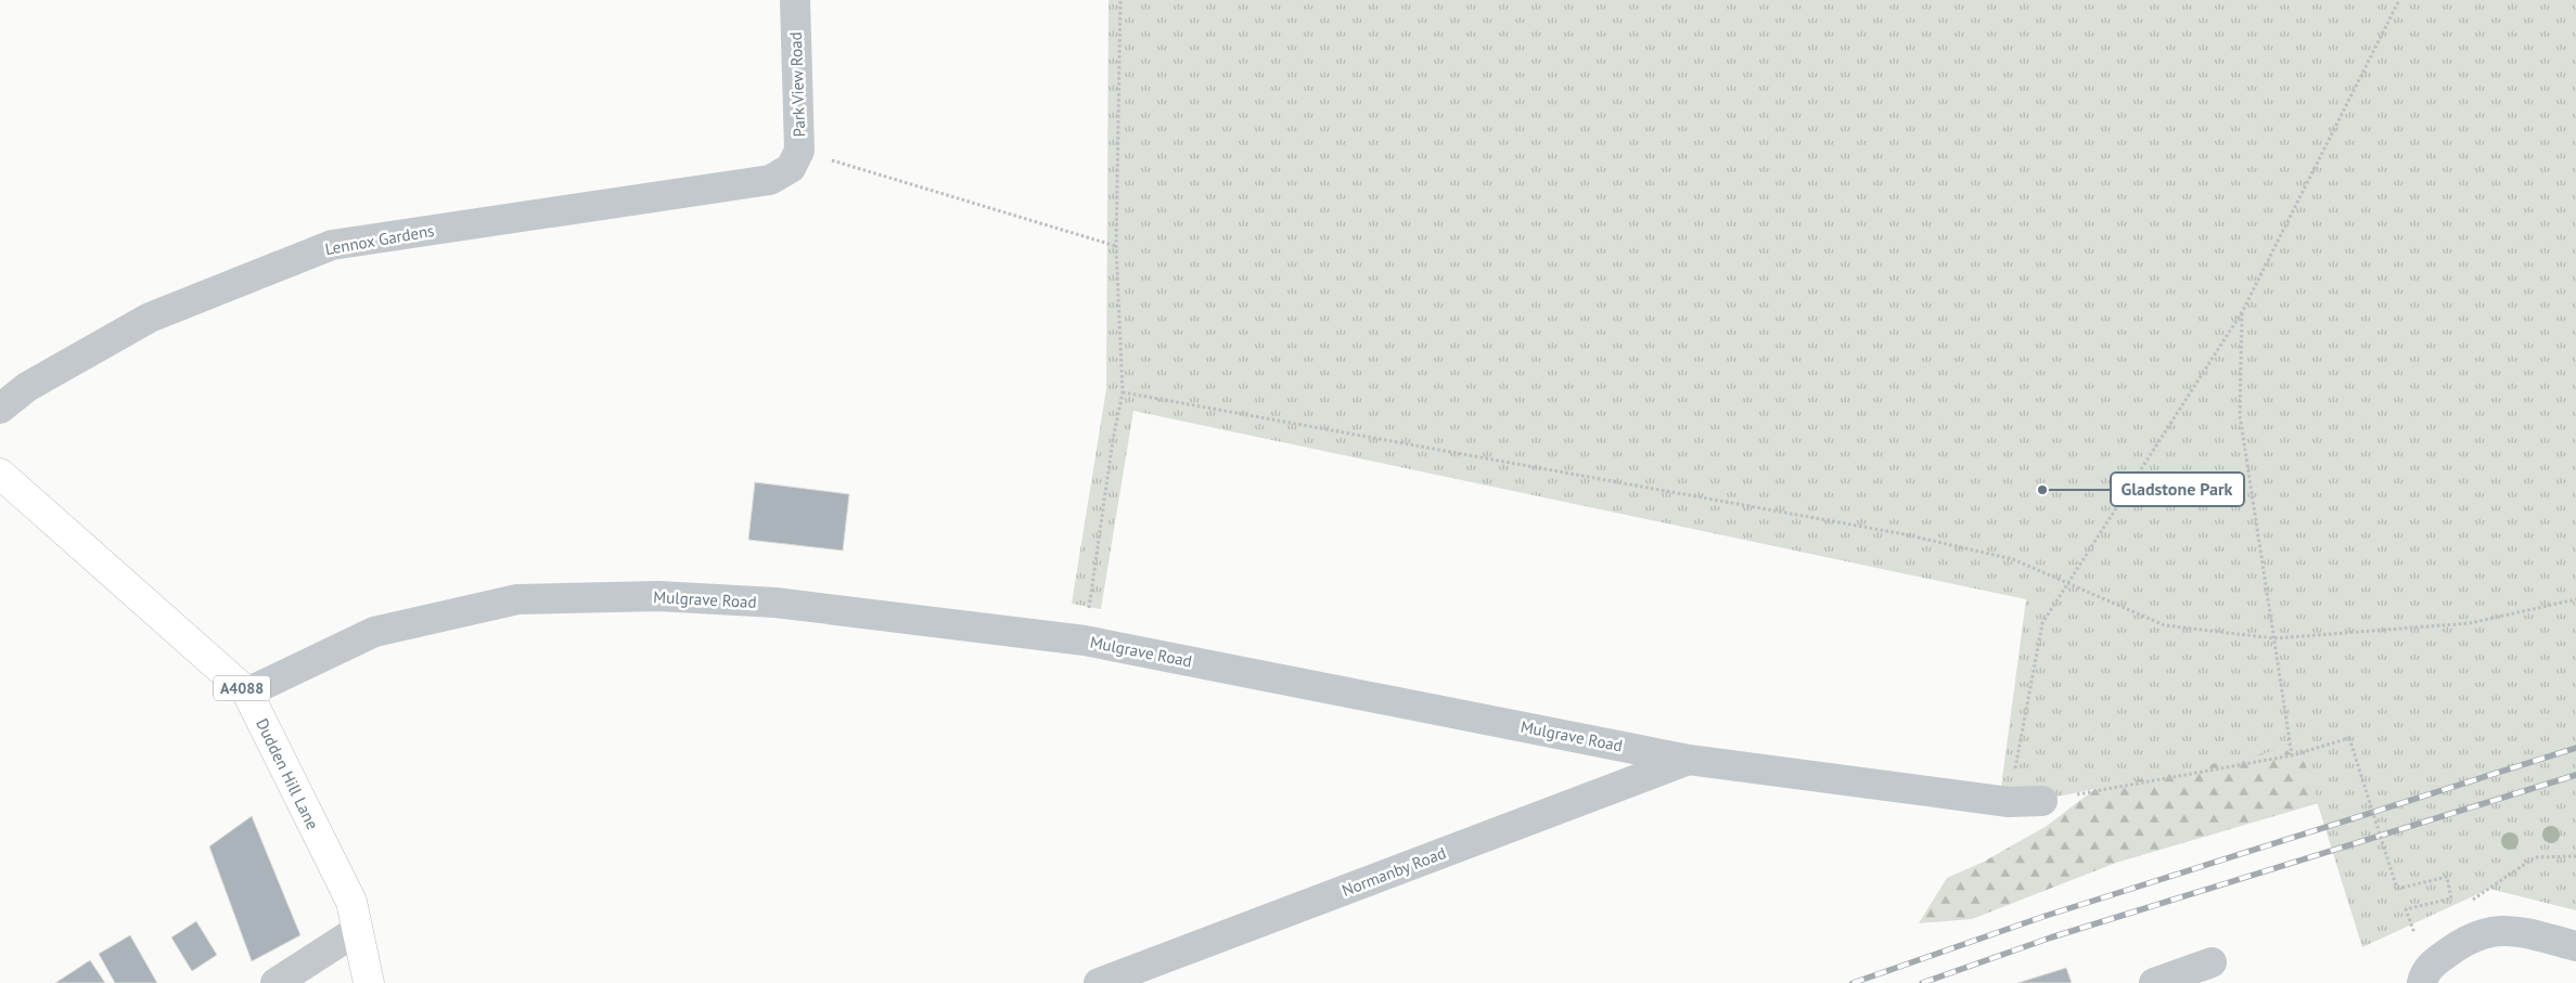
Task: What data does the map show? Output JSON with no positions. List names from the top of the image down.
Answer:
{
  "streets": {
    "main road": ["A4088", "Dudden Hill Lane"],
    "street": [
      "Park View Road",
      "Lennox Gardens",
      "Mulgrave Road",
      "Normanby Road"
    ]
  },
  "crossings": [
    ["Park View Road", "Lennox Gardens"],
    ["Mulgrave Road", "Dudden Hill Lane"],
    ["Mulgrave Road", "Normanby Road"]
  ],
  "places": ["Gladstone Park"]
}
